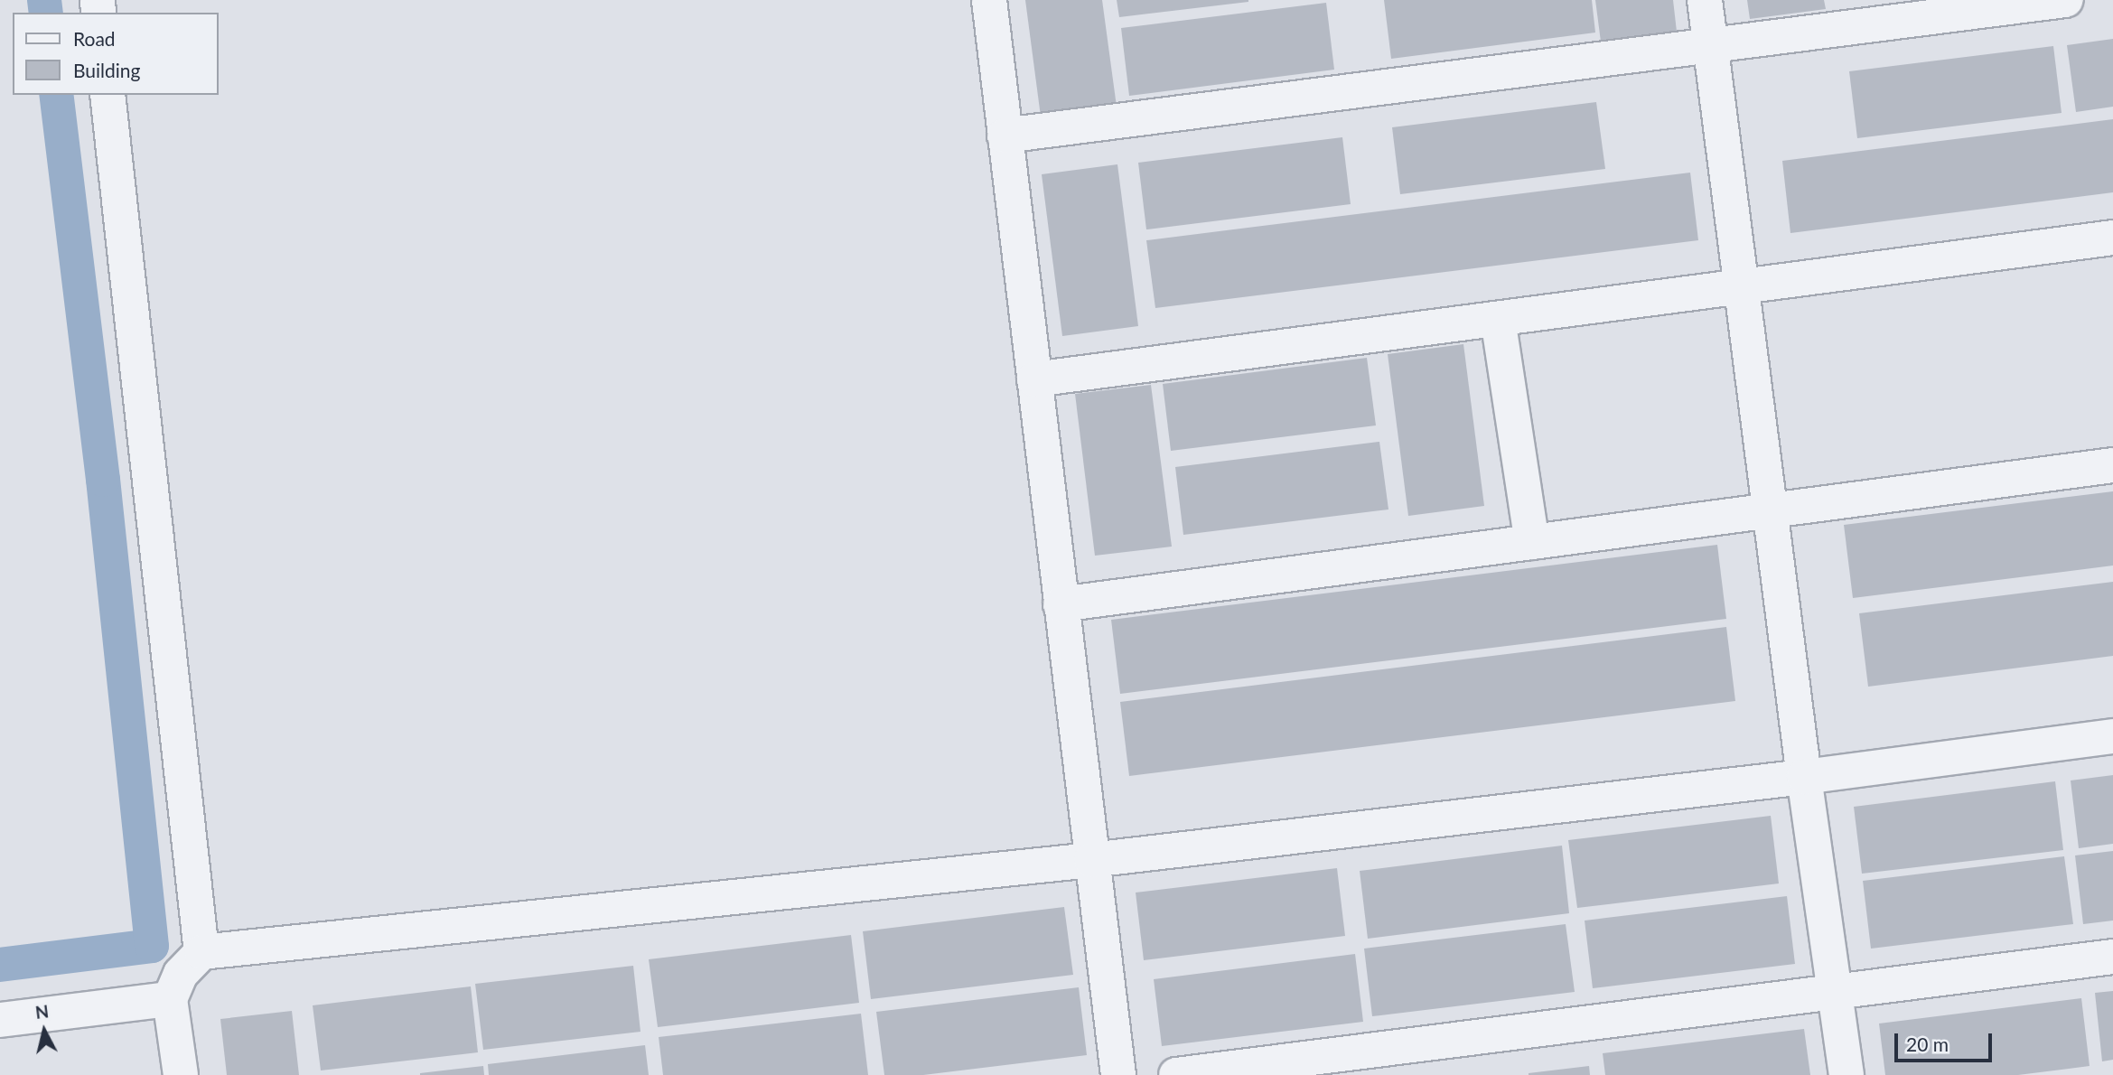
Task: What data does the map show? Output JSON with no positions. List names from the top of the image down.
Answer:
{
  "legend": ["Road", "Building"],
  "scale_bar": "20 m",
  "north": "top"
}
